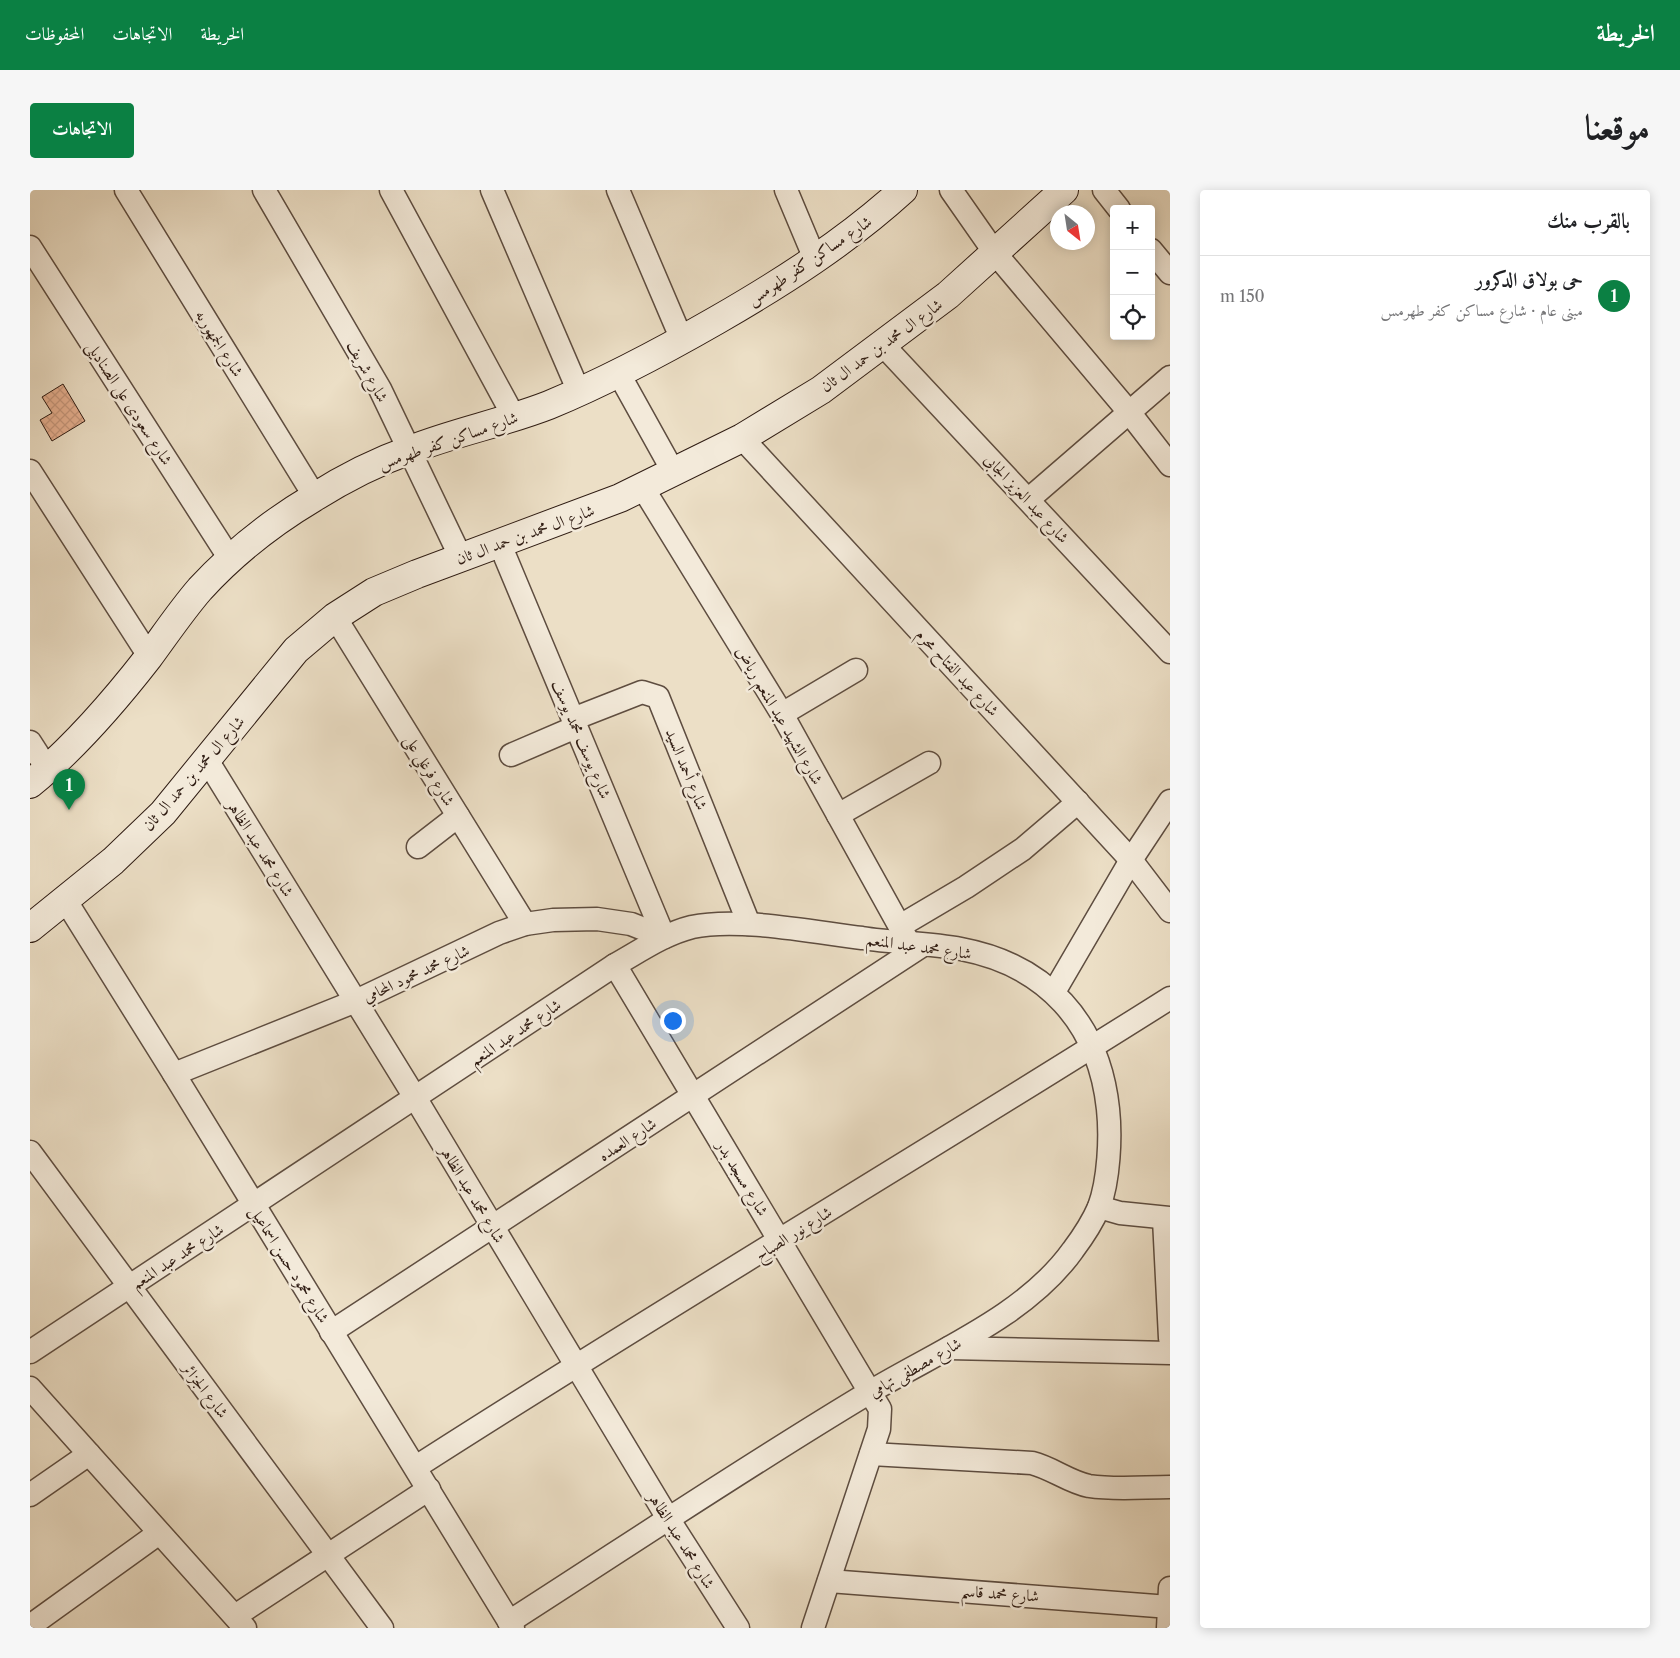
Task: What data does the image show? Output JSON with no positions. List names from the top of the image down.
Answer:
{
  "streets": {
    "street": [
      "شارع مساكن كفر طهرمس",
      "شارع الجمهوريه",
      "شارع ال محمد بن حمد ال ثان",
      "شارع شريف",
      "شارع سعودى على الصناديلى",
      "شارع عبد العزيز الجابى",
      "شارع عبد الفتاح محرم",
      "شارع الشهيد عبد المنعم رياض",
      "شارع يوسف محمد يوسف",
      "شارع أحمد السيد",
      "شارع فرغلي على",
      "شارع محمد عبد الظاهر",
      "شارع محمد عبد المنعم",
      "شارع محمد محمود المحامي",
      "شارع العمده",
      "شارع مسجد بدر",
      "شارع نور الصباح",
      "شارع محمود حسن اسماعيل",
      "شارع مصطفى تهامي",
      "شارع الجزائر",
      "شارع محمد قاسم"
    ]
  },
  "crossings": [
    ["شارع مساكن كفر طهرمس", "شارع الجمهوريه"],
    ["شارع مساكن كفر طهرمس", "شارع شريف"],
    ["شارع مساكن كفر طهرمس", "شارع سعودى على الصناديلى"],
    ["شارع ال محمد بن حمد ال ثان", "شارع شريف"],
    ["شارع ال محمد بن حمد ال ثان", "شارع عبد العزيز الجابى"],
    ["شارع ال محمد بن حمد ال ثان", "شارع عبد الفتاح محرم"],
    ["شارع ال محمد بن حمد ال ثان", "شارع الشهيد عبد المنعم رياض"],
    ["شارع ال محمد بن حمد ال ثان", "شارع يوسف محمد يوسف"],
    ["شارع ال محمد بن حمد ال ثان", "شارع فرغلي على"],
    ["شارع ال محمد بن حمد ال ثان", "شارع محمد عبد الظاهر"],
    ["شارع ال محمد بن حمد ال ثان", "شارع محمود حسن اسماعيل"],
    ["شارع عبد الفتاح محرم", "شارع العمده"],
    ["شارع الشهيد عبد المنعم رياض", "شارع محمد عبد المنعم"],
    ["شارع الشهيد عبد المنعم رياض", "شارع العمده"],
    ["شارع يوسف محمد يوسف", "شارع أحمد السيد"],
    ["شارع يوسف محمد يوسف", "شارع محمد عبد المنعم"],
    ["شارع يوسف محمد يوسف", "شارع محمد محمود المحامي"],
    ["شارع أحمد السيد", "شارع محمد عبد المنعم"],
    ["شارع فرغلي على", "شارع محمد محمود المحامي"],
    ["شارع محمد عبد الظاهر", "شارع محمد عبد المنعم"],
    ["شارع محمد عبد الظاهر", "شارع محمد محمود المحامي"],
    ["شارع محمد عبد الظاهر", "شارع العمده"],
    ["شارع محمد عبد الظاهر", "شارع نور الصباح"],
    ["شارع محمد عبد الظاهر", "شارع مصطفى تهامي"],
    ["شارع محمد عبد المنعم", "شارع محمد محمود المحامي"],
    ["شارع محمد عبد المنعم", "شارع العمده"],
    ["شارع محمد عبد المنعم", "شارع مسجد بدر"],
    ["شارع محمد عبد المنعم", "شارع محمود حسن اسماعيل"],
    ["شارع محمد عبد المنعم", "شارع مصطفى تهامي"],
    ["شارع محمد عبد المنعم", "شارع الجزائر"],
    ["شارع محمد محمود المحامي", "شارع محمود حسن اسماعيل"],
    ["شارع العمده", "شارع مسجد بدر"],
    ["شارع العمده", "شارع محمود حسن اسماعيل"],
    ["شارع مسجد بدر", "شارع نور الصباح"],
    ["شارع مسجد بدر", "شارع مصطفى تهامي"],
    ["شارع مسجد بدر", "شارع محمد قاسم"],
    ["شارع نور الصباح", "شارع محمود حسن اسماعيل"],
    ["شارع نور الصباح", "شارع مصطفى تهامي"],
    ["شارع محمود حسن اسماعيل", "شارع مصطفى تهامي"]
  ],
  "north": "bottom right",
  "page": {
    "header": "الخريطة",
    "nav": ["الخريطة", "الاتجاهات", "المحفوظات"],
    "title": "موقعنا",
    "buttons": "الاتجاهات",
    "heading": "بالقرب منك",
    "map_buttons": ["+", "−"],
    "list": [
      {
        "mark": "1",
        "name": "حى بولاق الدكرور",
        "note": "مبنى عام · شارع مساكن كفر طهرمس",
        "value": "150 m"
      }
    ],
    "pins": "1"
  }
}
